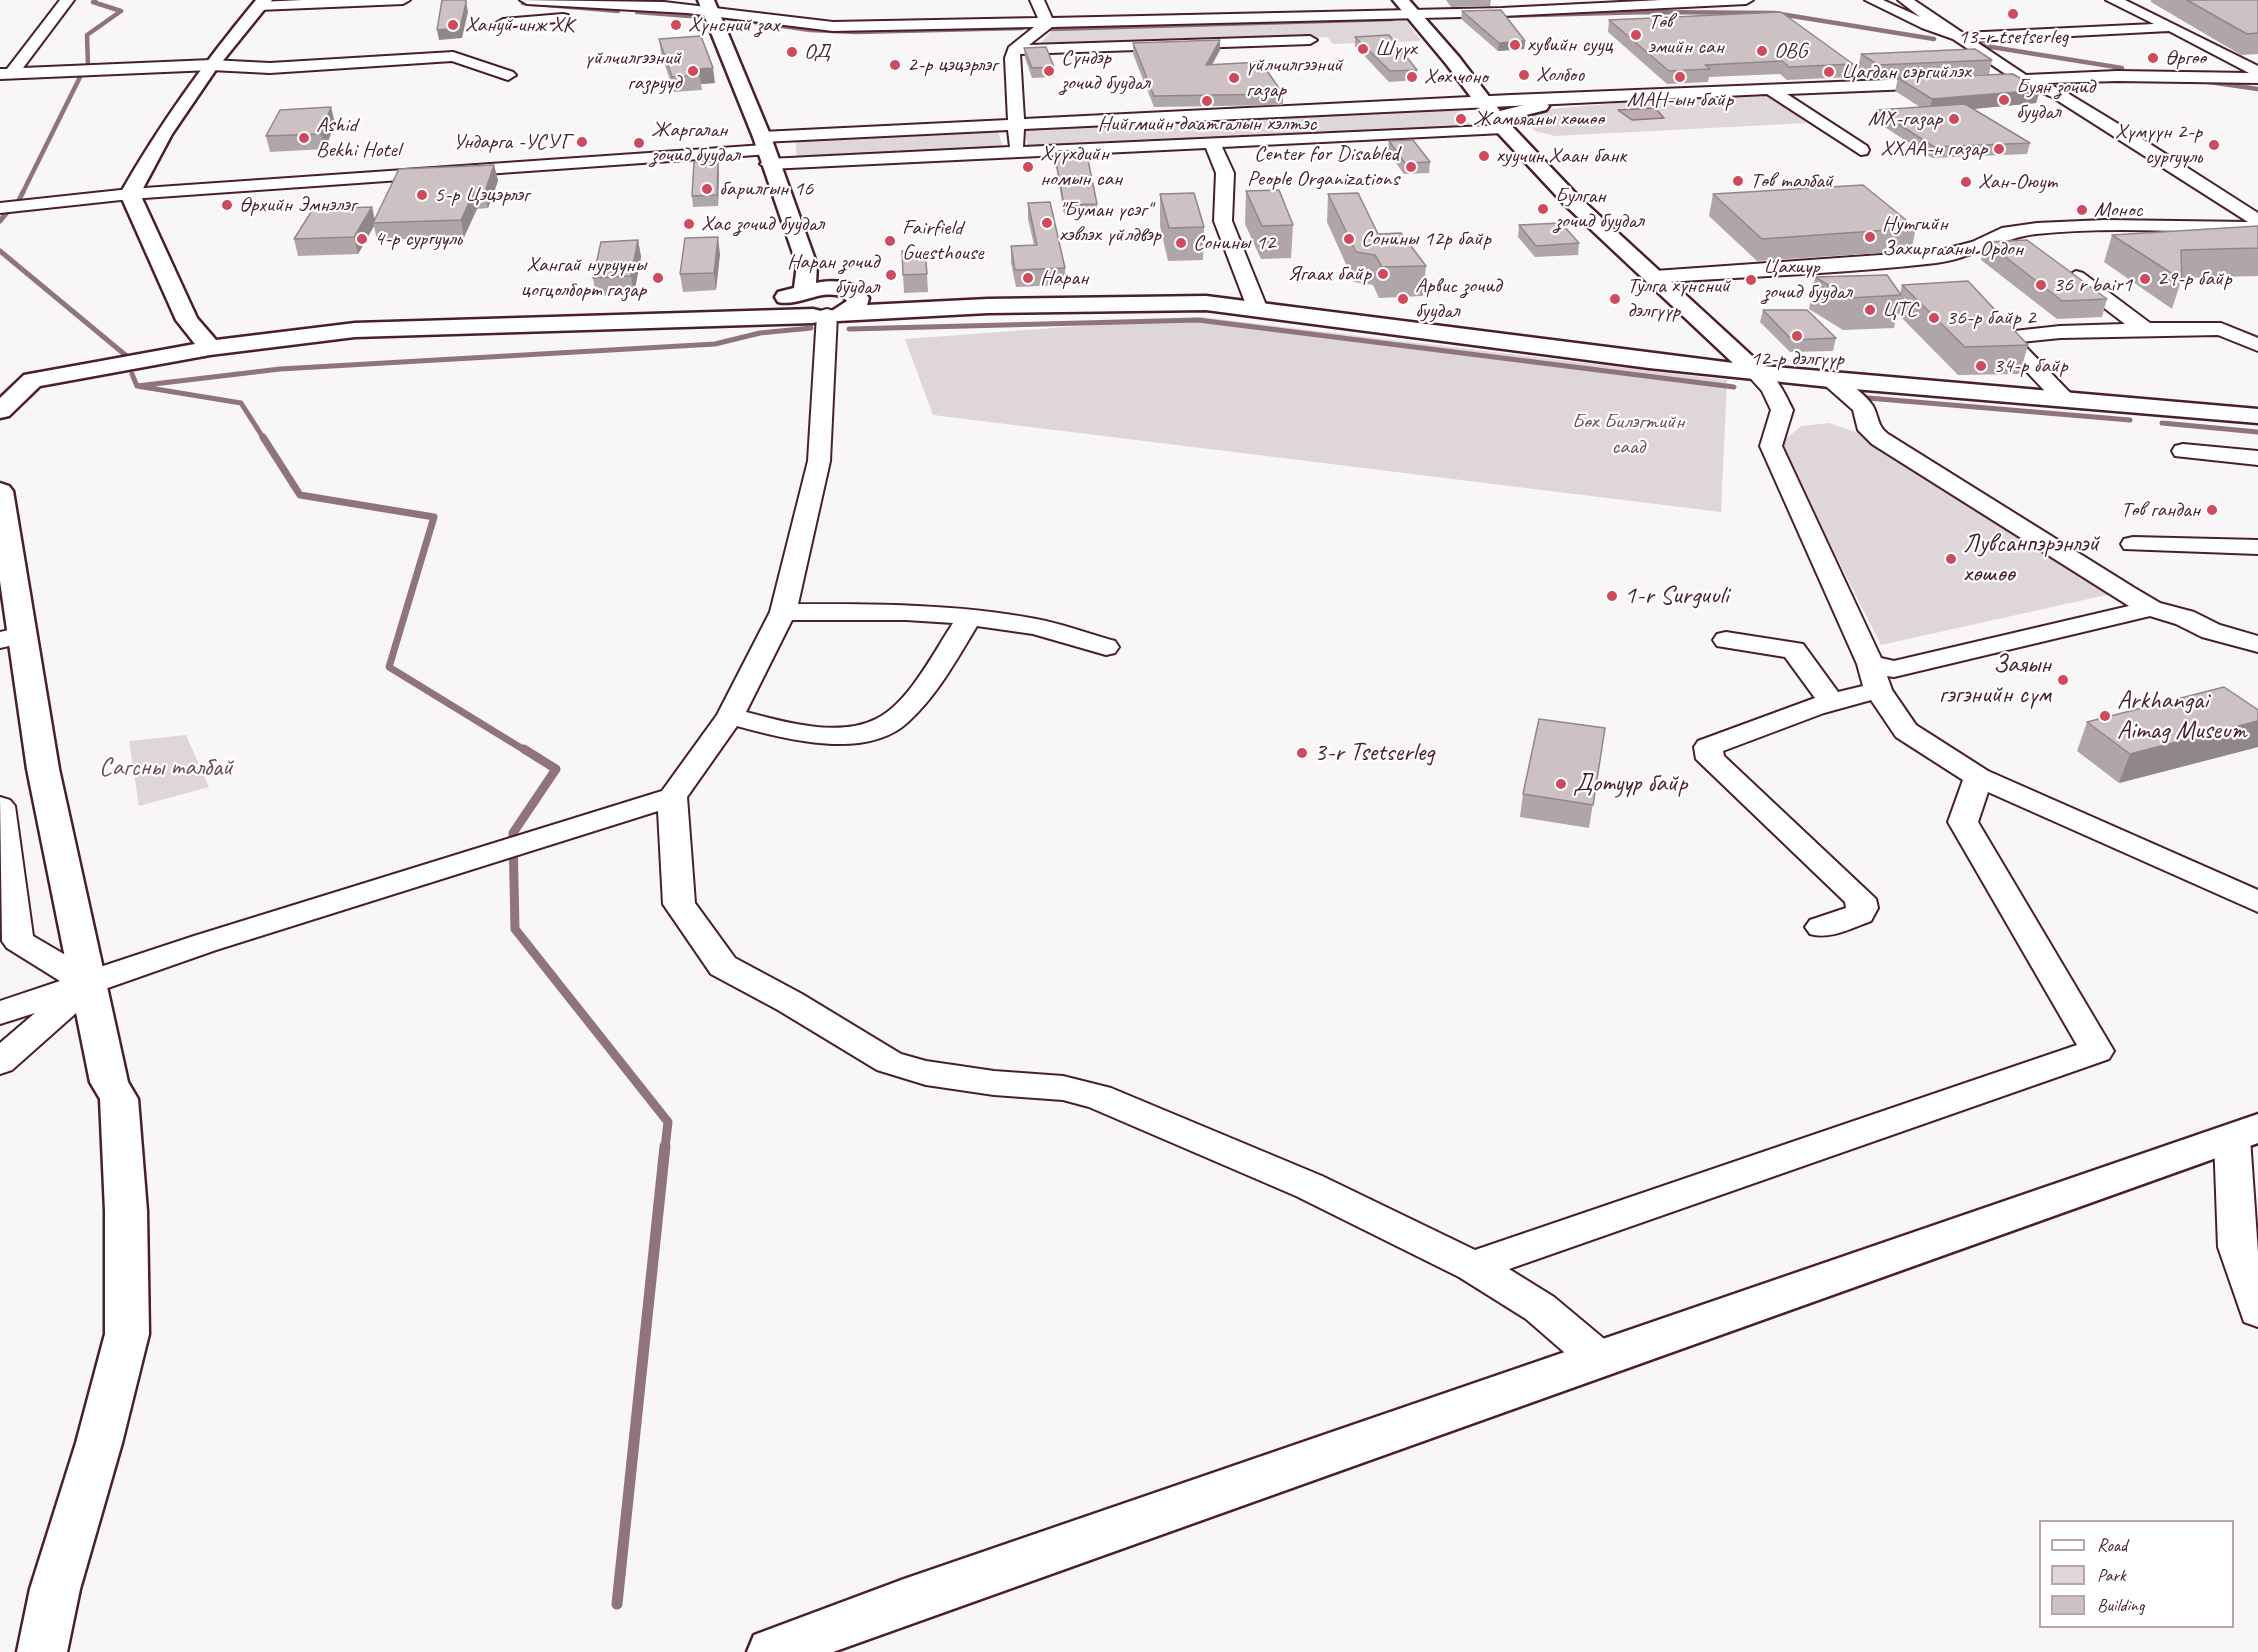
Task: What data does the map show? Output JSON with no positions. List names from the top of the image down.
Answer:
{
  "parks": ["Бөх Билэгтийн саад", "Сагсны талбай"],
  "places": [
    "13-r tsetserleg",
    "Хануй инж ХК",
    "Хүнсний зах",
    "Төв эмийн сан",
    "хувийн сууц",
    "Шүүх",
    "OBG",
    "ОД",
    "Өргөө",
    "2-р цэцэрлэг",
    "үйлчилгээний газрууд",
    "Сүндэр зочид буудал",
    "Цагдан сэргийлэх",
    "Холбоо",
    "Хөх чоно",
    "МАН-ын байр",
    "үйлчилгээний газар",
    "Буян зочид буудал",
    "Нийгмийн даатгалын хэлтэс",
    "Жамьяаны хөшөө",
    "МХ-газар",
    "Ashid Bekhi Hotel",
    "Ундарга -УСУГ",
    "Жаргалан зочид буудал",
    "Хүмүүн 2-р сургууль",
    "ХХАА-н газар",
    "хуучин Хаан банк",
    "Хүүхдийн номын сан",
    "Center for Disabled People Organizations",
    "Төв талбай",
    "Хан-Оюут",
    "барилгын 16",
    "5-р Цэцэрлэг",
    "Өрхийн Эмнэлэг",
    "Булган зочид буудал",
    "Монос",
    "\"Буман үсэг\" хэвлэх үйлдвэр",
    "Хас зочид буудал",
    "Нутгийн Захиргааны Ордон",
    "4-р сургууль",
    "Сонины 12р байр",
    "Fairfield Guesthouse",
    "Сонины 12",
    "Ягаах байр",
    "Наран зочид буудал",
    "Хангай нурууны цогцолборт газар",
    "Наран",
    "29-р байр",
    "Цахиур зочид буудал",
    "36 r bair1",
    "Арвис зочид буудал",
    "Тулга хүнсний дэлгүүр",
    "ЦТС",
    "36-р байр 2",
    "12-р дэлгүүр",
    "34-р байр",
    "Төв гандан",
    "Лувсанпэрэнлэй хөшөө",
    "1-r Surguuli",
    "Заяын гэгэнийн сүм",
    "Arkhangai Aimag Museum",
    "3-r Tsetserleg",
    "Дотуур байр"
  ],
  "legend": ["Road", "Park", "Building"]
}
